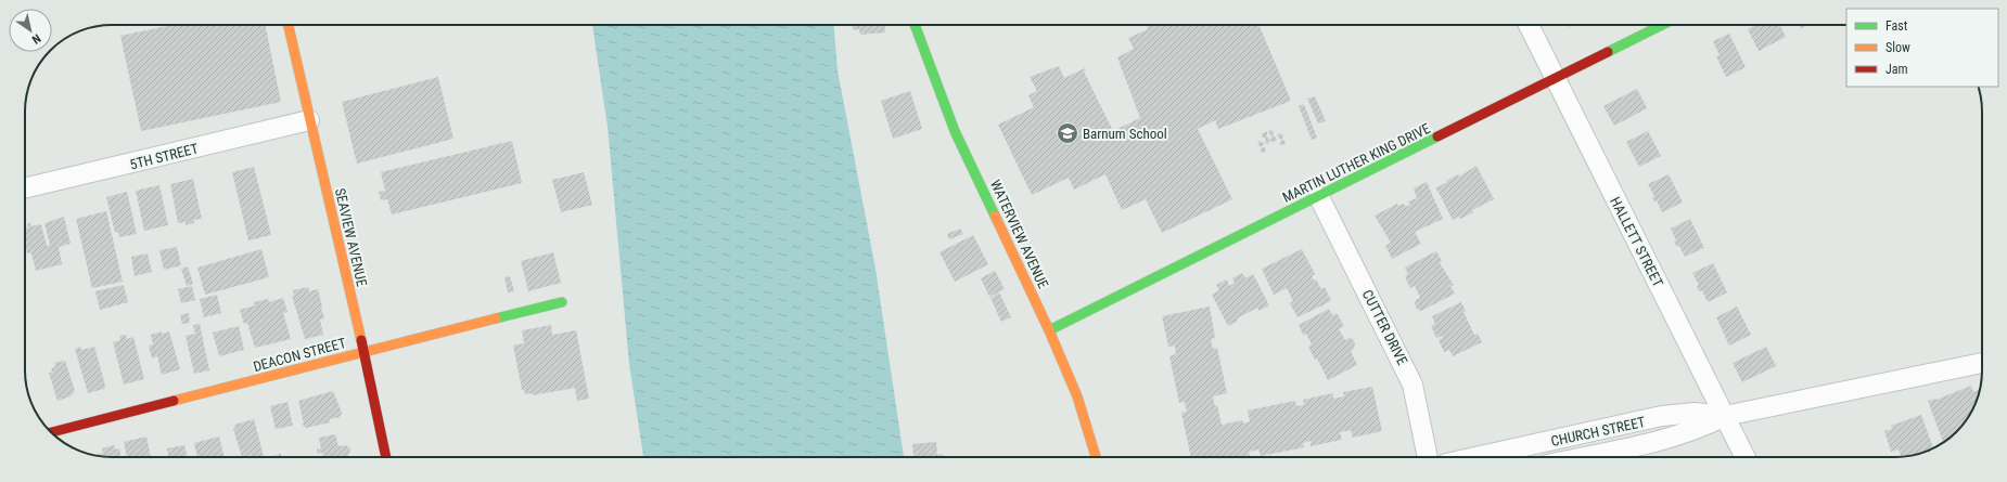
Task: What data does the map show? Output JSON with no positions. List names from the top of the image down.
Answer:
{
  "streets": {
    "street": [
      "5TH STREET",
      "MARTIN LUTHER KING DRIVE",
      "WATERVIEW AVENUE",
      "SEAVIEW AVENUE",
      "HALLETT STREET",
      "CUTTER DRIVE",
      "DEACON STREET",
      "CHURCH STREET"
    ]
  },
  "crossings": [
    ["5TH STREET", "SEAVIEW AVENUE"],
    ["MARTIN LUTHER KING DRIVE", "WATERVIEW AVENUE"],
    ["MARTIN LUTHER KING DRIVE", "HALLETT STREET"],
    ["MARTIN LUTHER KING DRIVE", "CUTTER DRIVE"],
    ["SEAVIEW AVENUE", "DEACON STREET"],
    ["HALLETT STREET", "CHURCH STREET"]
  ],
  "places": {
    "school or university": ["Barnum School"]
  },
  "legend": ["Fast", "Slow", "Jam"],
  "north": "bottom right"
}
